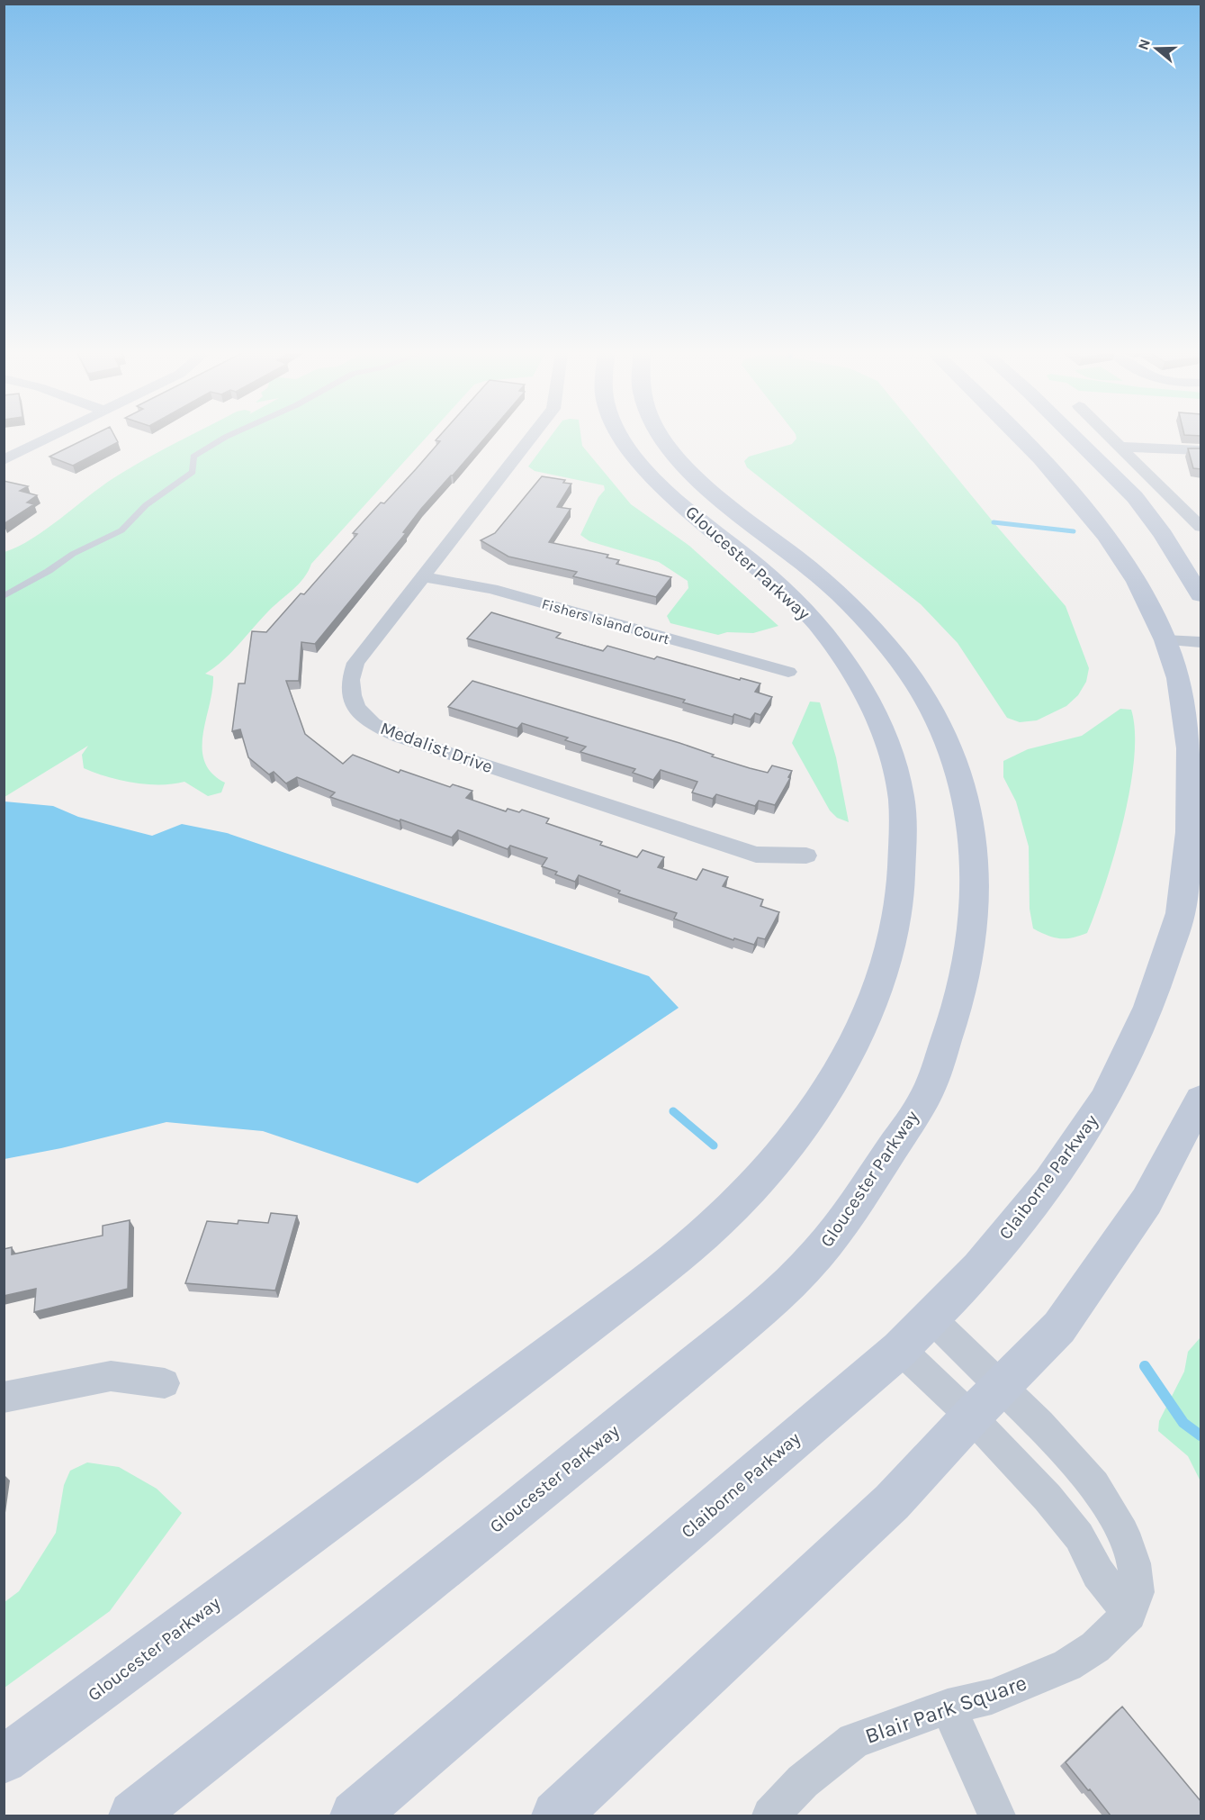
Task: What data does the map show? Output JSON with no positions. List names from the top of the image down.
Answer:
{
  "streets": {
    "main road": ["Gloucester Parkway", "Claiborne Parkway"],
    "street": ["Fishers Island Court", "Medalist Drive", "Blair Park Square"]
  },
  "crossings": [
    ["Fishers Island Court", "Medalist Drive"],
    ["Claiborne Parkway", "Blair Park Square"]
  ],
  "north": "left"
}
